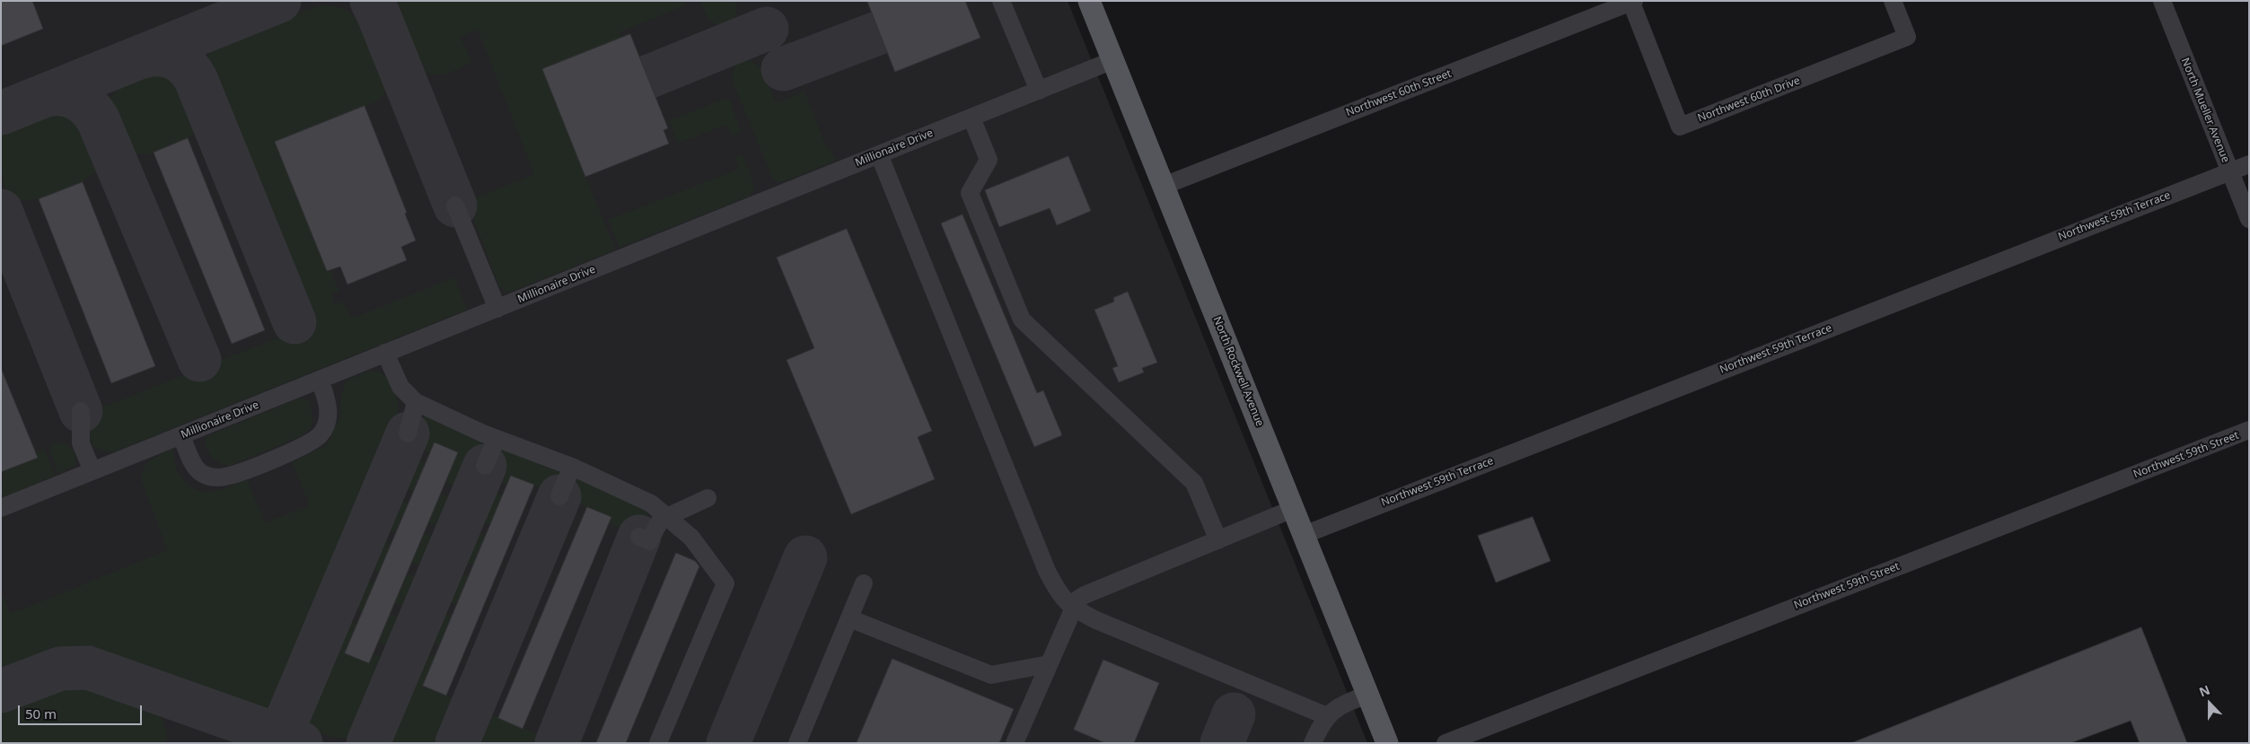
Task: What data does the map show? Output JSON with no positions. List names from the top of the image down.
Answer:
{
  "streets": {
    "main road": ["North Rockwell Avenue"],
    "street": [
      "Northwest 60th Street",
      "Northwest 60th Drive",
      "North Mueller Avenue",
      "Millionaire Drive",
      "Northwest 59th Terrace",
      "Northwest 59th Street"
    ]
  },
  "crossings": [
    ["Northwest 60th Street", "Northwest 60th Drive"],
    ["Northwest 60th Street", "North Rockwell Avenue"],
    ["North Mueller Avenue", "Northwest 59th Terrace"],
    ["Millionaire Drive", "North Rockwell Avenue"],
    ["Northwest 59th Terrace", "North Rockwell Avenue"]
  ],
  "scale_bar": "50 m",
  "north": "top"
}
